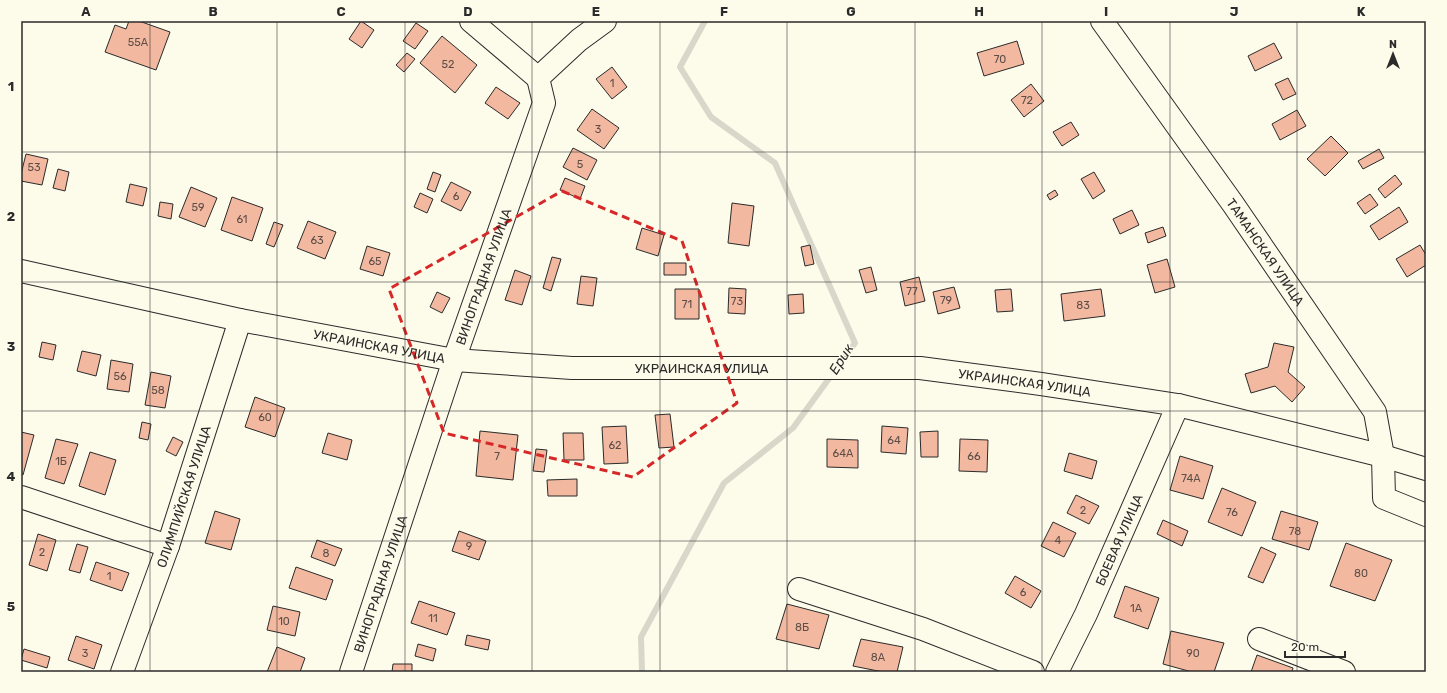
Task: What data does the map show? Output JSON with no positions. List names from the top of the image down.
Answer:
{
  "streets": {
    "street": [
      "ТАМАНСКАЯ УЛИЦА",
      "ВИНОГРАДНАЯ УЛИЦА",
      "УКРАИНСКАЯ УЛИЦА",
      "ОЛИМПИЙСКАЯ УЛИЦА",
      "БОЕВАЯ УЛИЦА"
    ]
  },
  "crossings": [
    ["ТАМАНСКАЯ УЛИЦА", "УКРАИНСКАЯ УЛИЦА"],
    ["ВИНОГРАДНАЯ УЛИЦА", "УКРАИНСКАЯ УЛИЦА"],
    ["УКРАИНСКАЯ УЛИЦА", "ОЛИМПИЙСКАЯ УЛИЦА"],
    ["УКРАИНСКАЯ УЛИЦА", "БОЕВАЯ УЛИЦА"]
  ],
  "water": ["Ерик"],
  "house_numbers": [
    "55А",
    "70",
    "52",
    "1",
    "72",
    "3",
    "5",
    "53",
    "6",
    "59",
    "61",
    "63",
    "65",
    "77",
    "79",
    "73",
    "71",
    "83",
    "56",
    "58",
    "60",
    "64",
    "62",
    "64А",
    "7",
    "66",
    "1Б",
    "74А",
    "2",
    "76",
    "78",
    "4",
    "9",
    "2",
    "8",
    "80",
    "1",
    "6",
    "1А",
    "11",
    "10",
    "8Б",
    "3",
    "90",
    "8А"
  ],
  "scale_bar": "20 m",
  "north": "top",
  "grid": {
    "columns": [
      "A",
      "B",
      "C",
      "D",
      "E",
      "F",
      "G",
      "H",
      "I",
      "J",
      "K"
    ],
    "rows": [
      "1",
      "2",
      "3",
      "4",
      "5"
    ]
  }
}
